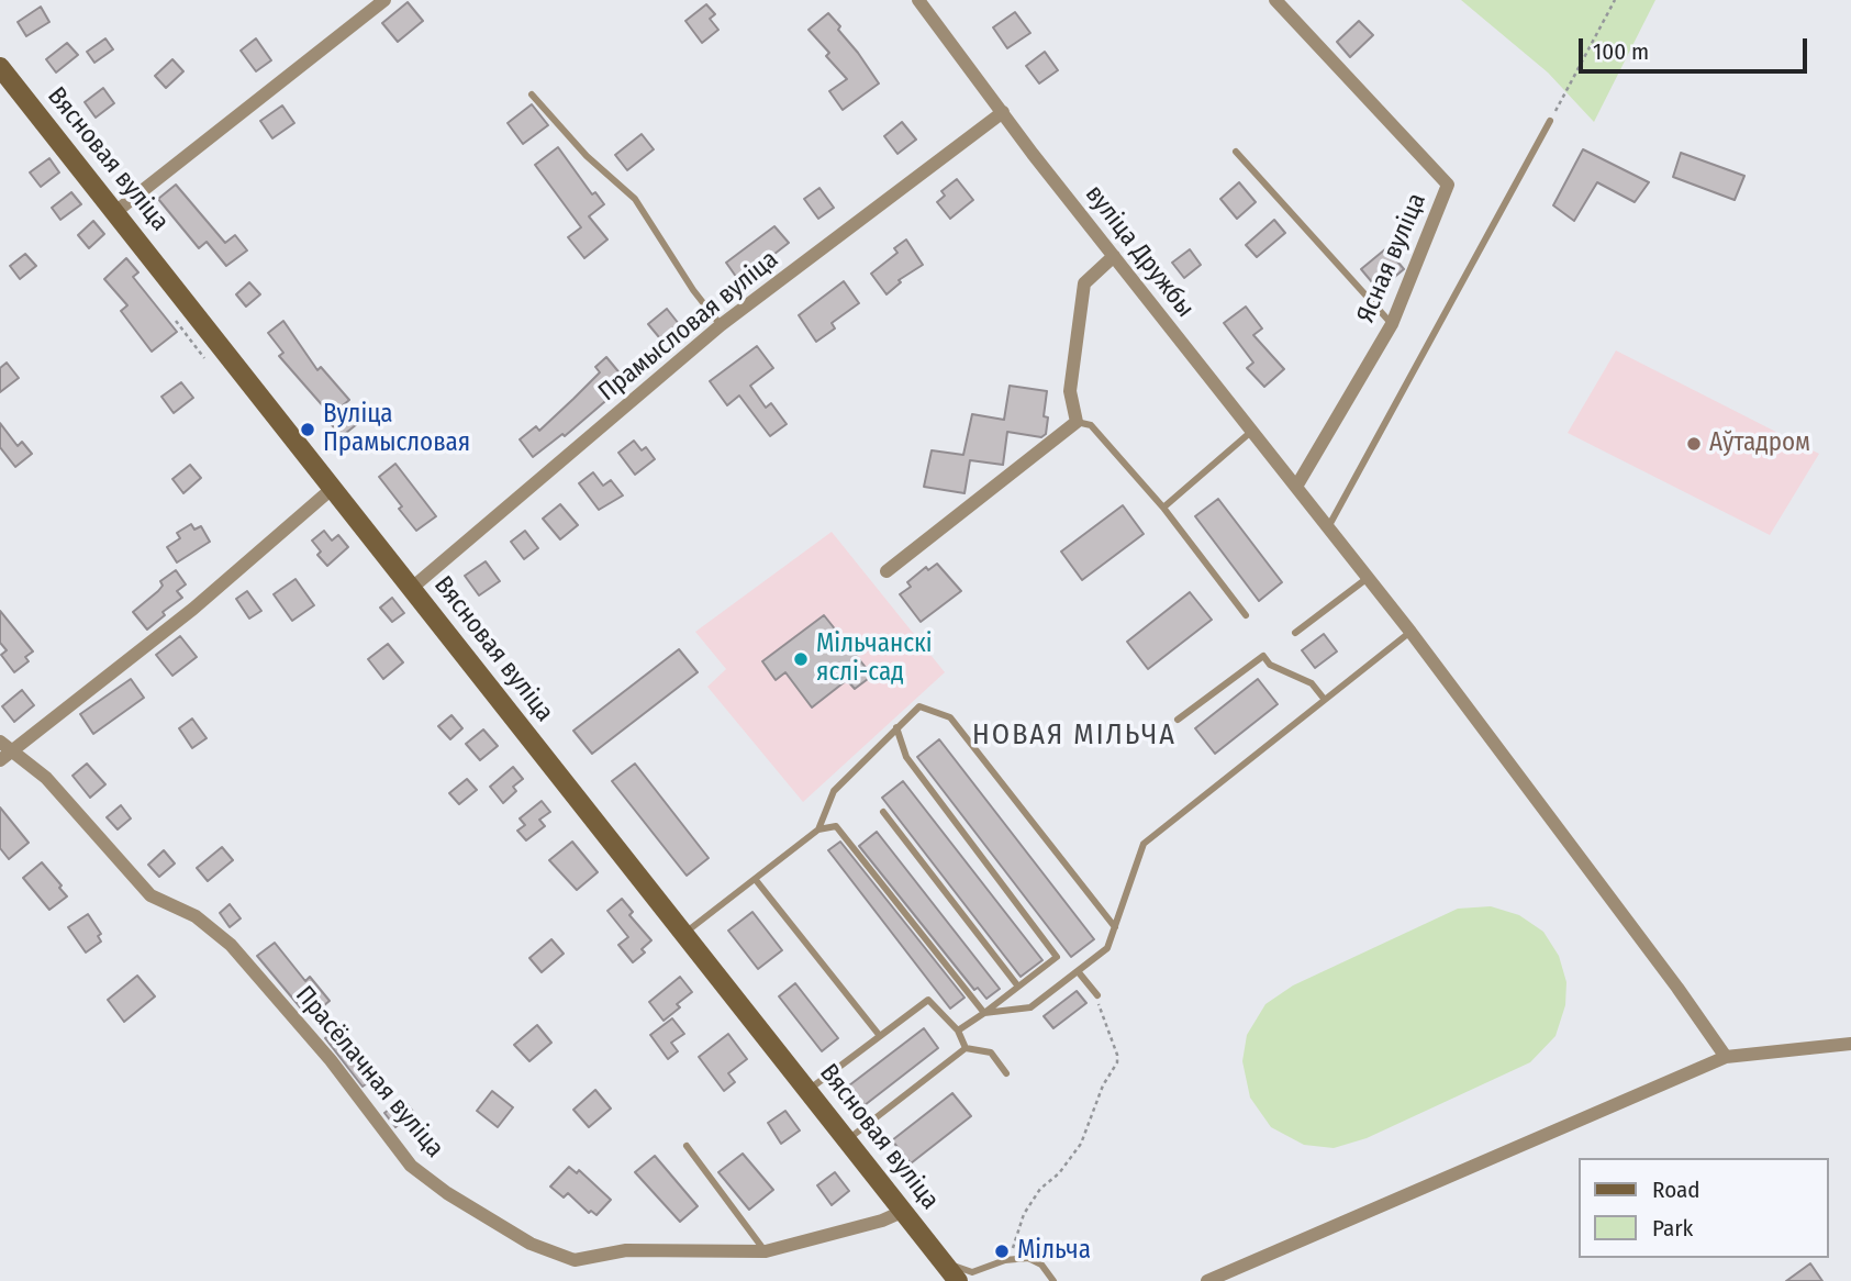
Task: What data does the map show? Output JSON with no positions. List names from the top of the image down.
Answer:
{
  "streets": {
    "street": [
      "Вясновая вуліца",
      "вуліца Дружбы",
      "Ясная вуліца",
      "Прамысловая вуліца",
      "Прасёлачная вуліца"
    ]
  },
  "crossings": [
    ["Вясновая вуліца", "Прамысловая вуліца"],
    ["Вясновая вуліца", "Прасёлачная вуліца"],
    ["вуліца Дружбы", "Ясная вуліца"],
    ["вуліца Дружбы", "Прамысловая вуліца"]
  ],
  "districts": ["НОВАЯ МІЛЬЧА"],
  "places": [
    "Вуліца Прамысловая",
    "Аўтадром",
    "Мільчанскі яслі-сад",
    "Мільча"
  ],
  "legend": ["Road", "Park"],
  "scale_bar": "100 m"
}
